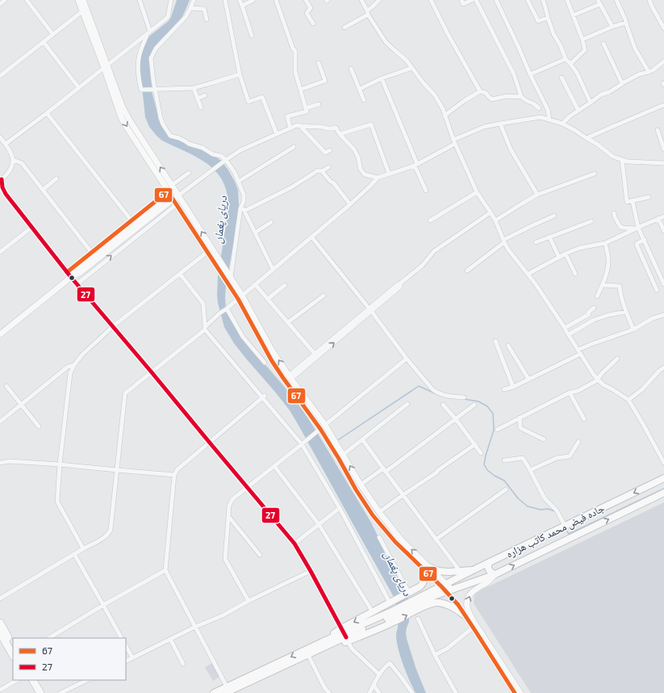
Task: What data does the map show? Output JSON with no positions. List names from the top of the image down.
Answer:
{
  "streets": {
    "main road": ["جاده فیض محمد کاتب هزاره"]
  },
  "water": ["دریای پغمان"],
  "lines": ["transit line 27", "transit line 67"],
  "legend": ["67", "27"]
}
